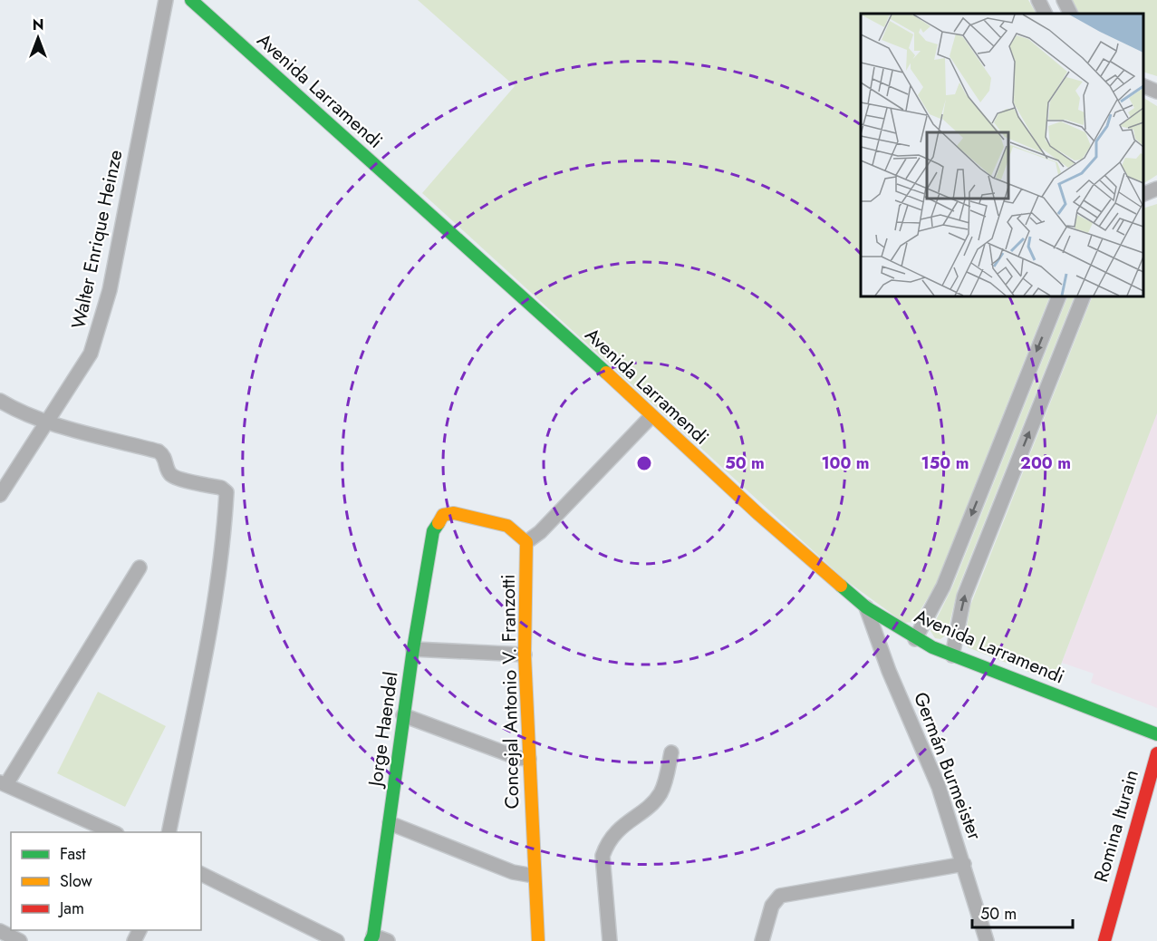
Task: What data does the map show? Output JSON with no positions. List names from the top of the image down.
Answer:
{
  "streets": {
    "main road": [
      "Avenida Larramendi",
      "Concejal Antonio V. Franzotti",
      "Jorge Haendel",
      "Romina Iturain"
    ],
    "street": ["Walter Enrique Heinze", "Germán Burmeister"]
  },
  "crossings": [
    ["Avenida Larramendi", "Germán Burmeister"],
    ["Concejal Antonio V. Franzotti", "Jorge Haendel"]
  ],
  "legend": ["Fast", "Slow", "Jam"],
  "scale_bar": "50 m",
  "north": "top",
  "rings": [
    "50 m",
    "100 m",
    "150 m",
    "200 m"
  ]
}
